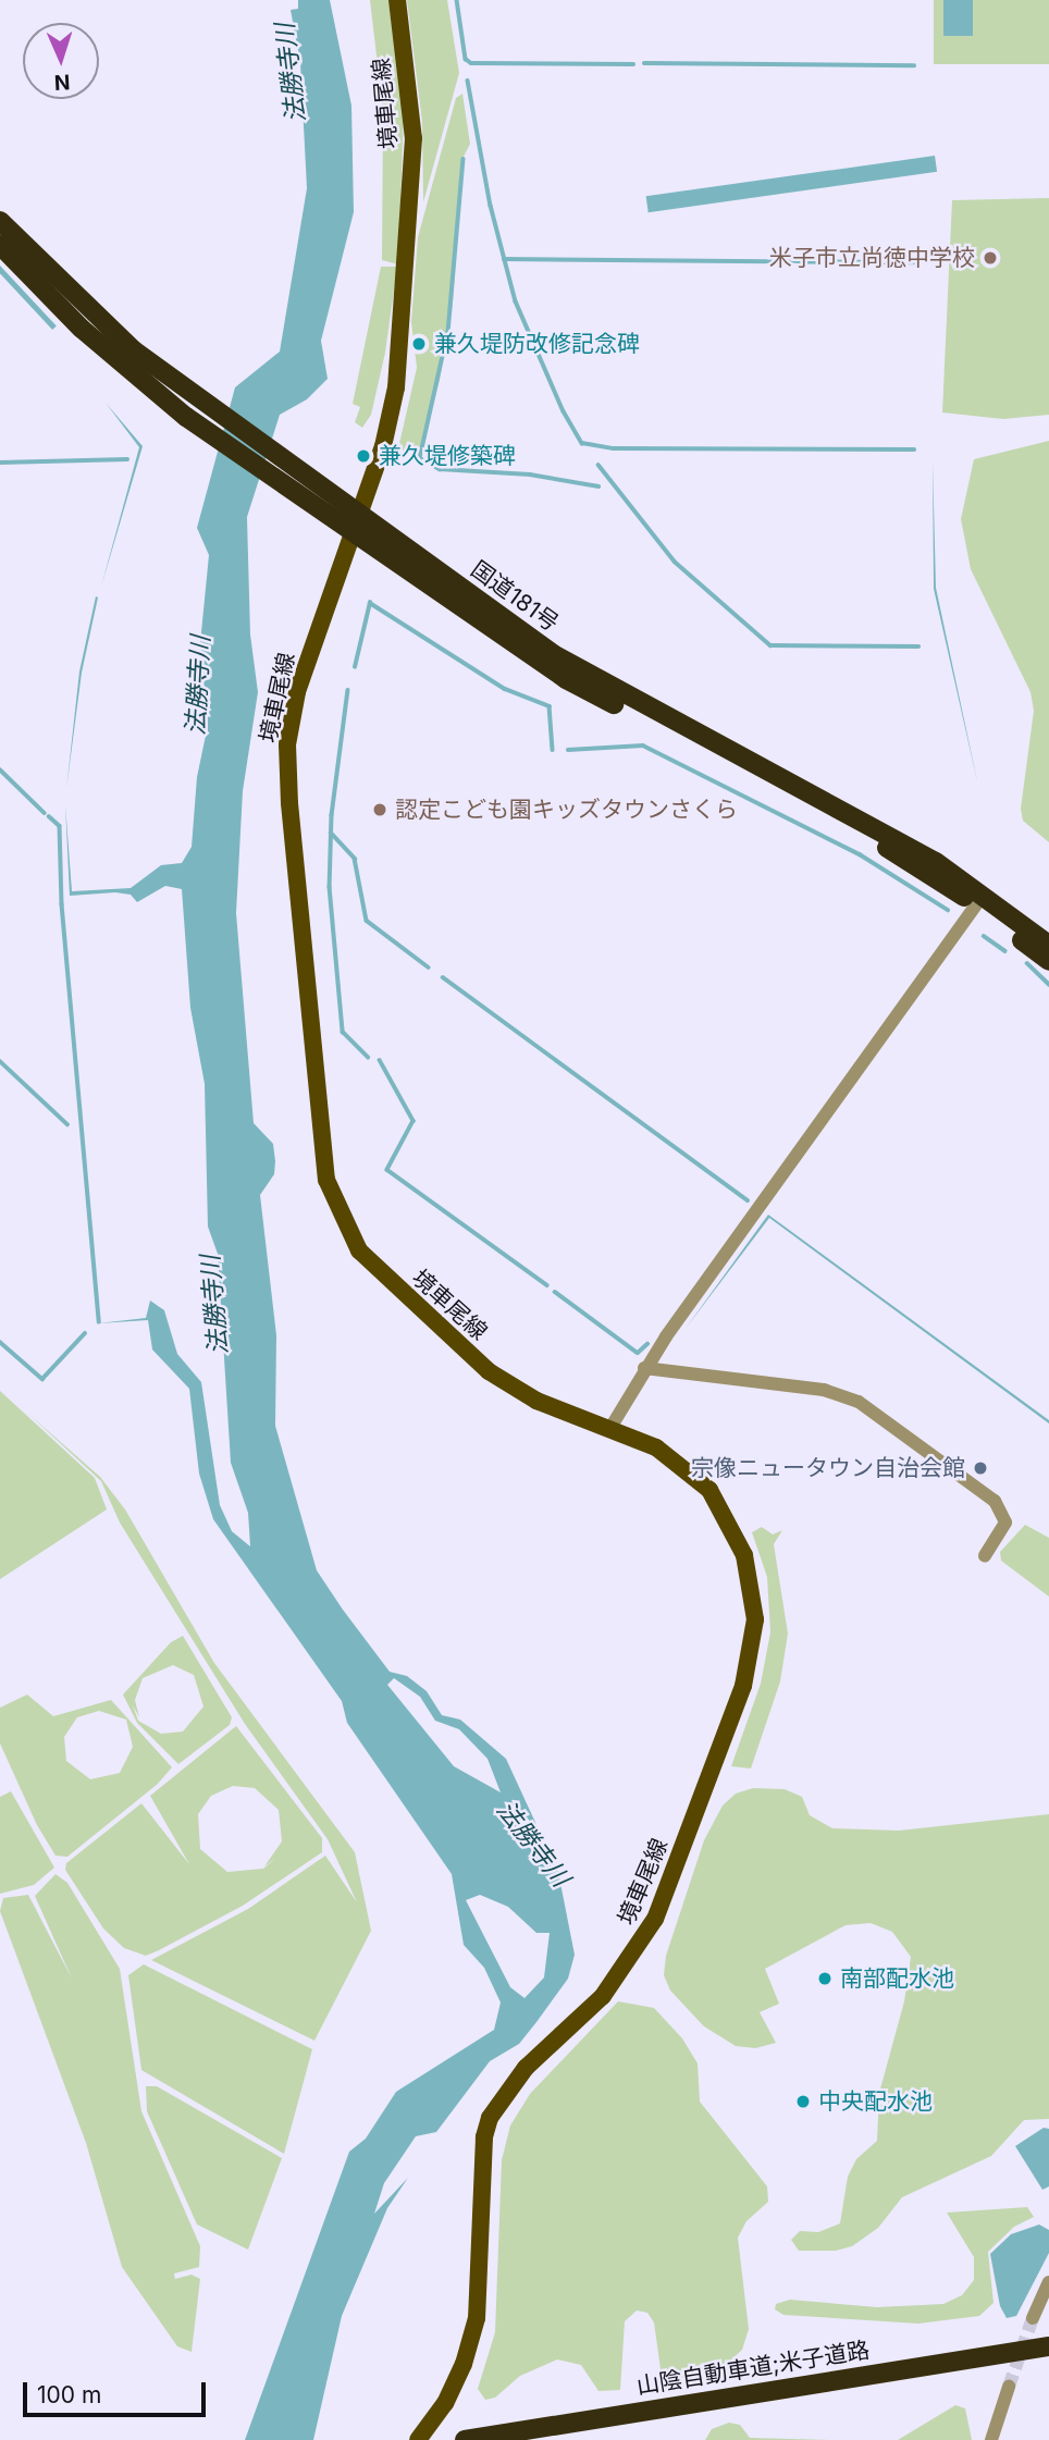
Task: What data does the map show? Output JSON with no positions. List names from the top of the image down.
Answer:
{
  "streets": {
    "highway": ["国道181号", "山陰自動車道;米子道路"],
    "main road": ["境車尾線"]
  },
  "crossings": [
    ["境車尾線", "国道181号"]
  ],
  "water": ["法勝寺川"],
  "places": [
    "米子市立尚徳中学校",
    "兼久堤防改修記念碑",
    "兼久堤修築碑",
    "認定こども園キッズタウンさくら",
    "宗像ニュータウン自治会館",
    "南部配水池",
    "中央配水池"
  ],
  "scale_bar": "100 m",
  "north": "bottom"
}
